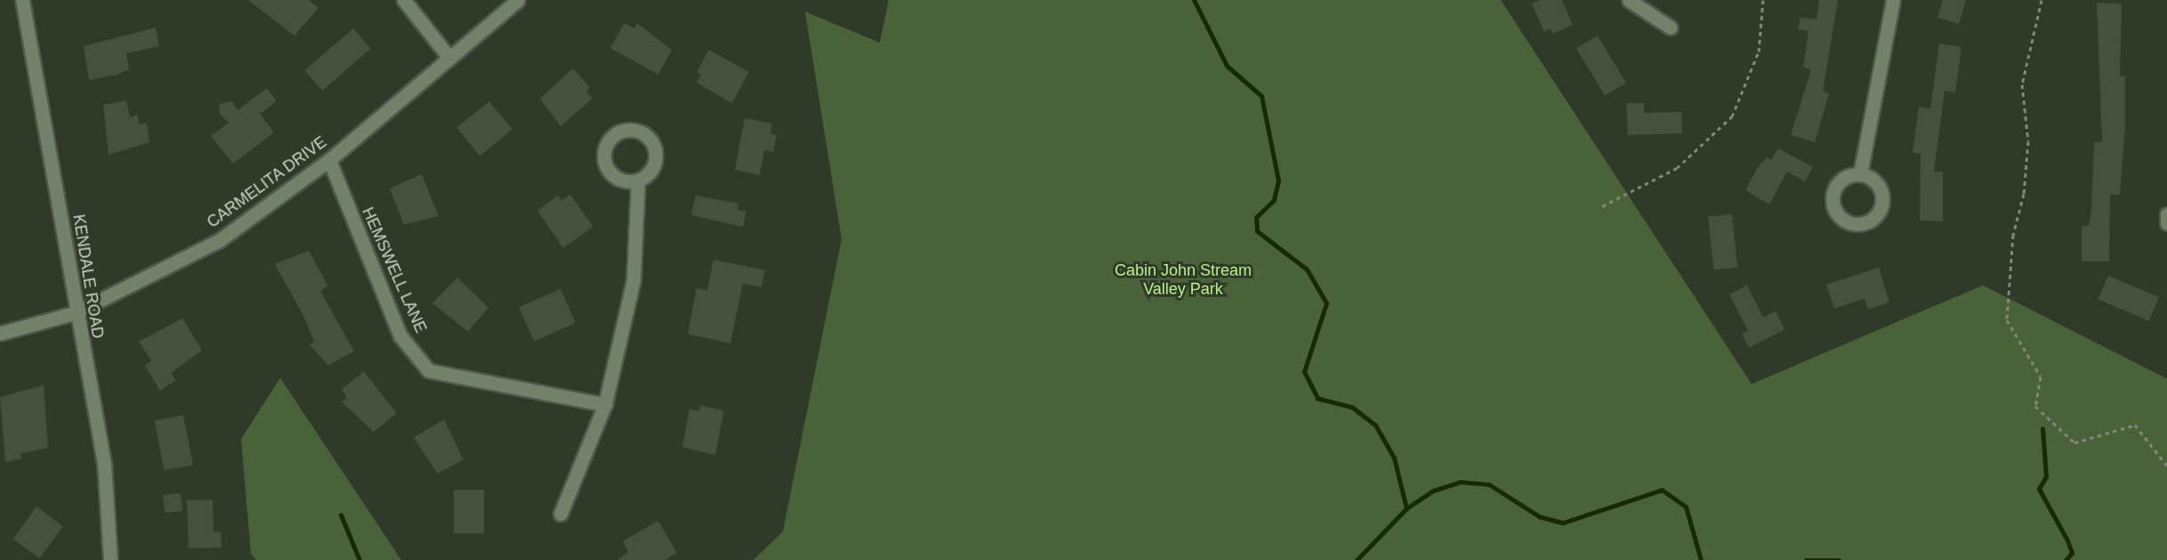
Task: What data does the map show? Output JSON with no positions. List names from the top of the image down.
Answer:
{
  "streets": {
    "street": ["CARMELITA DRIVE", "HEMSWELL LANE", "KENDALE ROAD"]
  },
  "crossings": [
    ["CARMELITA DRIVE", "HEMSWELL LANE"],
    ["CARMELITA DRIVE", "KENDALE ROAD"]
  ],
  "parks": ["Cabin John Stream Valley Park"]
}
